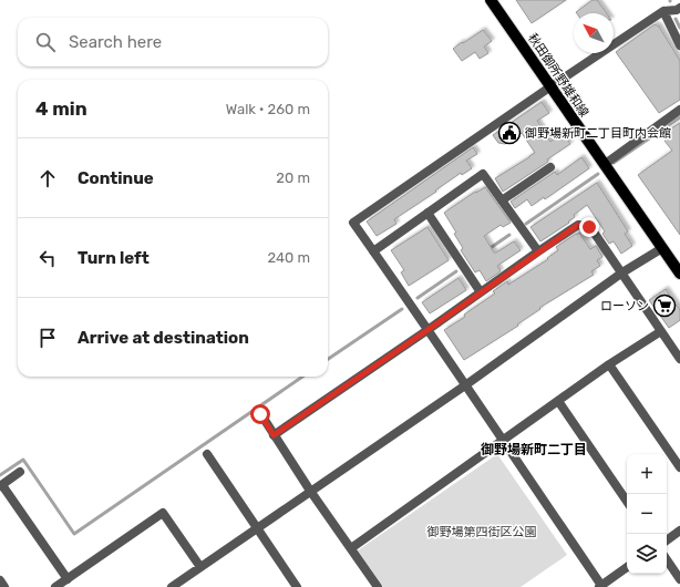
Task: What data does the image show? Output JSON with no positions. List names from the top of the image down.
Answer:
{
  "streets": {
    "main road": ["秋田御所野雄和線"]
  },
  "districts": ["御野場新町二丁目"],
  "parks": ["御野場第四街区公園"],
  "places": {
    "public building": ["御野場新町二丁目町内会館"],
    "supermarket": ["ローソン"]
  },
  "north": "top left",
  "page": {
    "search": "Search here",
    "heading": ["4 min", "Walk · 260 m"],
    "list": [
      ["Continue", "20 m"],
      ["Turn left", "240 m"],
      "Arrive at destination"
    ],
    "map_buttons": ["+", "−"]
  }
}
